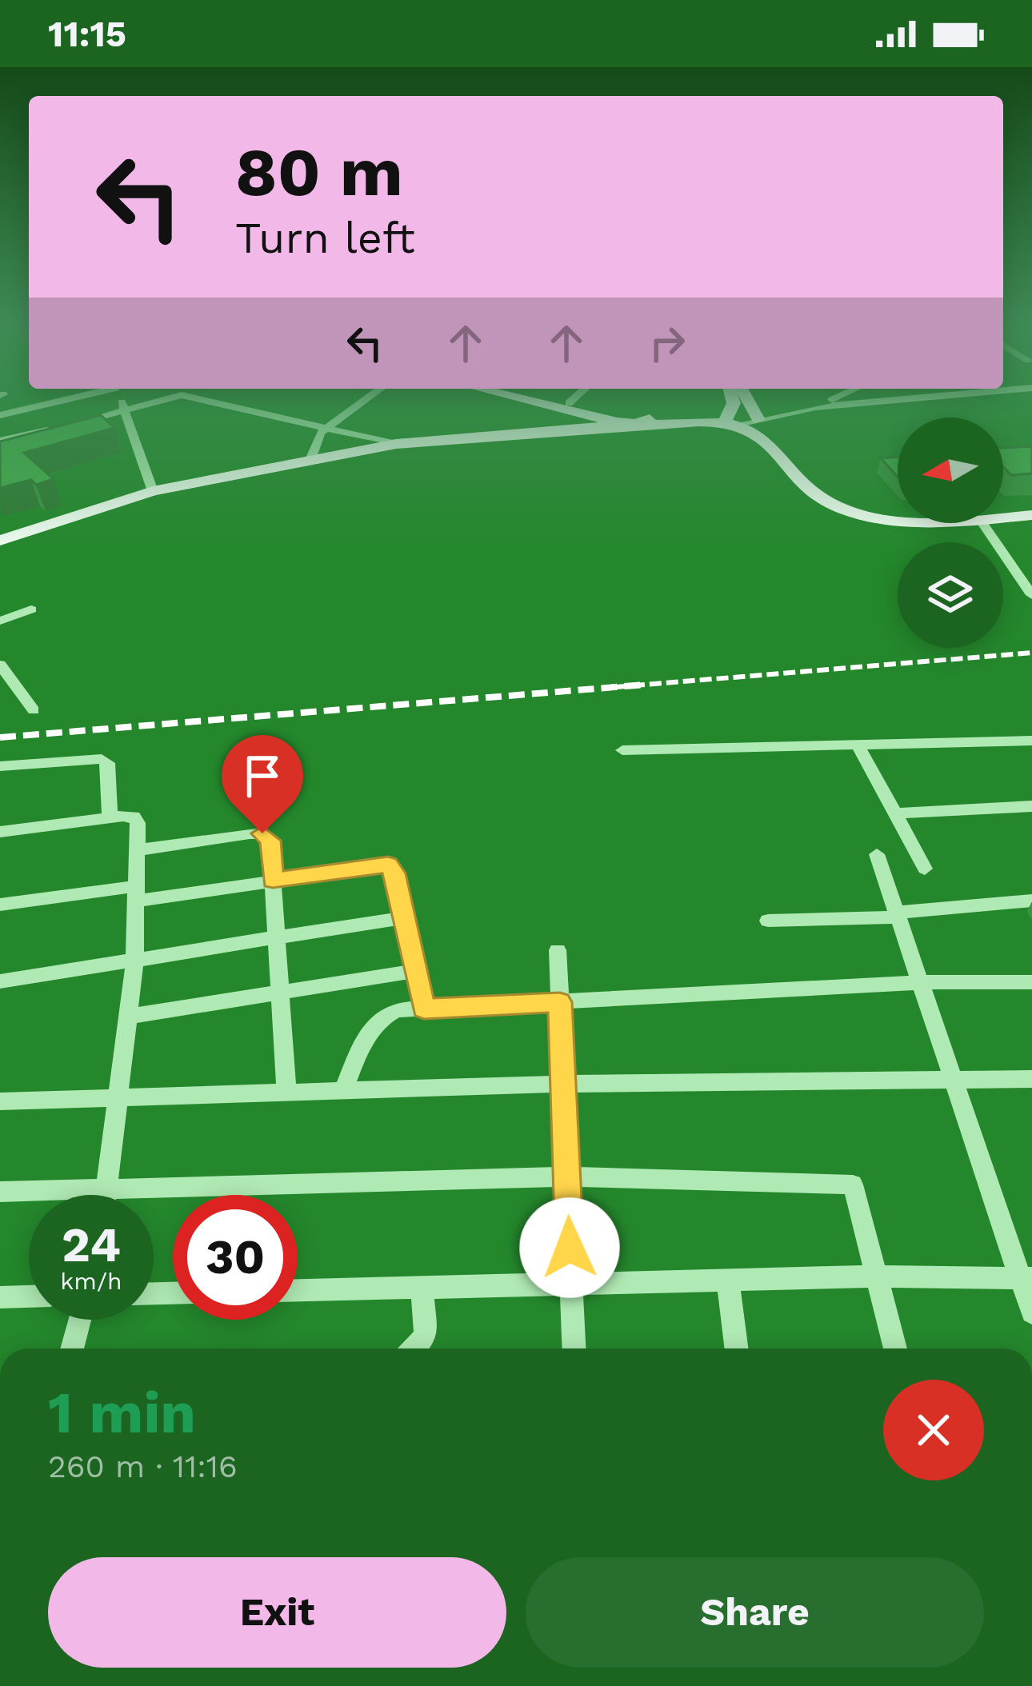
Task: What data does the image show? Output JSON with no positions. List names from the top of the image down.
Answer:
{
  "north": "left",
  "page": {
    "status": "11:15",
    "turn": ["80 m", "Turn left"],
    "speed": "24 km/h",
    "limit": "30",
    "heading": ["1 min", "260 m · 11:16"],
    "buttons": ["Exit", "Share"]
  }
}
